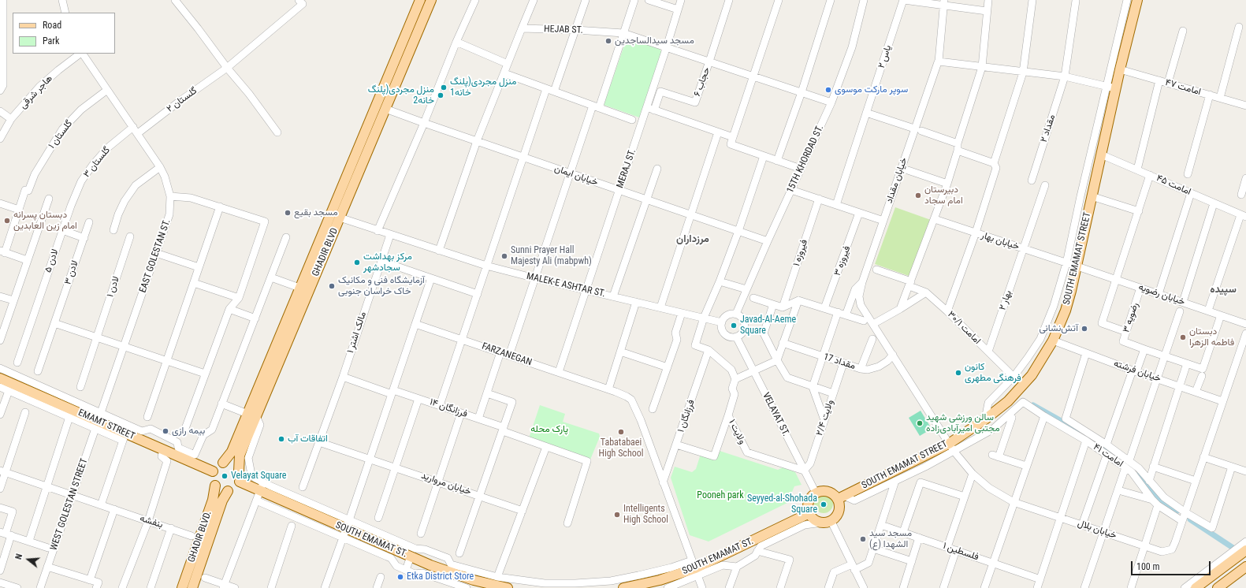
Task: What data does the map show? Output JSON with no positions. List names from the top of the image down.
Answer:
{
  "streets": {
    "main road": [
      "GHADIR BLVD",
      "SOUTH EMAMAT STREET",
      "EMAMT STREET",
      "GHADIR BLVD.",
      "SOUTH EMAMAT ST."
    ],
    "street": [
      "HEJAB ST.",
      "یاس ۲",
      "حجاب ۶",
      "امامت ۴۷",
      "هاجر شرقی",
      "گلستان ۲",
      "مقداد ۲",
      "گلستان ۱",
      "15TH KHORDAD ST.",
      "گلستان ۳",
      "MERAJ ST.",
      "خیابان ایمان",
      "خیابان مقداد",
      "امامت ۴۵",
      "خیابان بهار",
      "فیروزه ۱",
      "EAST GOLESTAN ST.",
      "لادن ۵",
      "فیروزه ۳",
      "لادن ۳",
      "MALEK-E ASHTAR ST.",
      "لادن ۱",
      "خیابان رضویه",
      "بهار ۲",
      "رضویه ۳",
      "امامت ۳۰/۱",
      "مالک اشتر ۱",
      "FARZANEGAN",
      "مقداد 17",
      "خیابان فرشته",
      "فرزانگان ۱۴",
      "VELAYAT ST.",
      "فرزانگان ۱",
      "ولایت ۲/۴",
      "ولایت ۱",
      "امامت ۴۱",
      "خیابان مروارید",
      "WEST GOLESTAN STREET",
      "بنفشه",
      "خیابان بلال",
      "فلسطین ۱"
    ]
  },
  "crossings": [
    ["HEJAB ST.", "حجاب ۶"],
    ["HEJAB ST.", "15TH KHORDAD ST."],
    ["HEJAB ST.", "MERAJ ST."],
    ["امامت ۴۷", "SOUTH EMAMAT STREET"],
    ["گلستان ۲", "EAST GOLESTAN ST."],
    ["گلستان ۱", "EAST GOLESTAN ST."],
    ["15TH KHORDAD ST.", "خیابان ایمان"],
    ["15TH KHORDAD ST.", "MALEK-E ASHTAR ST."],
    ["15TH KHORDAD ST.", "VELAYAT ST."],
    ["گلستان ۳", "EAST GOLESTAN ST."],
    ["گلستان ۳", "لادن ۵"],
    ["MERAJ ST.", "خیابان ایمان"],
    ["MERAJ ST.", "MALEK-E ASHTAR ST."],
    ["MERAJ ST.", "FARZANEGAN"],
    ["خیابان ایمان", "GHADIR BLVD"],
    ["خیابان مقداد", "SOUTH EMAMAT STREET"],
    ["خیابان مقداد", "مقداد 17"],
    ["خیابان مقداد", "خیابان بلال"],
    ["امامت ۴۵", "SOUTH EMAMAT STREET"],
    ["خیابان بهار", "SOUTH EMAMAT STREET"],
    ["خیابان بهار", "خیابان رضویه"],
    ["خیابان بهار", "بهار ۲"],
    ["GHADIR BLVD", "MALEK-E ASHTAR ST."],
    ["GHADIR BLVD", "EMAMT STREET"],
    ["GHADIR BLVD", "GHADIR BLVD."],
    ["GHADIR BLVD", "SOUTH EMAMAT ST."],
    ["EAST GOLESTAN ST.", "EMAMT STREET"],
    ["EAST GOLESTAN ST.", "WEST GOLESTAN STREET"],
    ["SOUTH EMAMAT STREET", "خیابان رضویه"],
    ["SOUTH EMAMAT STREET", "خیابان فرشته"],
    ["SOUTH EMAMAT STREET", "VELAYAT ST."],
    ["SOUTH EMAMAT STREET", "خیابان بلال"],
    ["SOUTH EMAMAT STREET", "SOUTH EMAMAT ST."],
    ["MALEK-E ASHTAR ST.", "مالک اشتر ۱"],
    ["MALEK-E ASHTAR ST.", "VELAYAT ST."],
    ["خیابان رضویه", "رضویه ۳"],
    ["بهار ۲", "امامت ۳۰/۱"],
    ["مالک اشتر ۱", "فرزانگان ۱۴"],
    ["مالک اشتر ۱", "خیابان مروارید"],
    ["FARZANEGAN", "فرزانگان ۱"],
    ["FARZANEGAN", "SOUTH EMAMAT ST."],
    ["مقداد 17", "ولایت ۲/۴"],
    ["خیابان فرشته", "خیابان بلال"],
    ["VELAYAT ST.", "ولایت ۲/۴"],
    ["VELAYAT ST.", "ولایت ۱"],
    ["VELAYAT ST.", "SOUTH EMAMAT ST."],
    ["فرزانگان ۱", "ولایت ۱"],
    ["ولایت ۲/۴", "ولایت ۱"],
    ["EMAMT STREET", "WEST GOLESTAN STREET"],
    ["EMAMT STREET", "GHADIR BLVD."],
    ["EMAMT STREET", "SOUTH EMAMAT ST."],
    ["امامت ۴۱", "خیابان بلال"],
    ["WEST GOLESTAN STREET", "بنفشه"],
    ["GHADIR BLVD.", "SOUTH EMAMAT ST."]
  ],
  "districts": ["مرزداران", "سپیده"],
  "parks": ["پارک محله", "Pooneh park"],
  "places": [
    "مسجد سیدالساجدین",
    "منزل مجردی(پلنگ خانه1",
    "سوپر مارکت موسوی",
    "منزل مجردی(پلنگ خانه2",
    "دبیرستان امام سجاد",
    "مسجد بقیع",
    "دبستان پسرانه امام زین العابدین",
    "Sunni Prayer Hall Majesty Ali (mabpwh)",
    "مرکز بهداشت سجادشهر",
    "آزمایشگاه فنی و مکانیک خاک خراسان جنوبی",
    "Javad-Al-Aeme Square",
    "آتش‌نشانی",
    "دبستان فاطمه الزهرا",
    "کانون فرهنگی مطهری",
    "سالن ورزشی شهید مجتبی امیرآبادی‌زاده",
    "بیمه رازی",
    "Tabatabaei High School",
    "اتفاقات آب",
    "Velayat Square",
    "Seyyed-al-Shohada Square",
    "Intelligents High School",
    "مسجد سید الشهدا (ع)",
    "Etka District Store"
  ],
  "legend": ["Road", "Park"],
  "scale_bar": "100 m",
  "north": "left"
}
